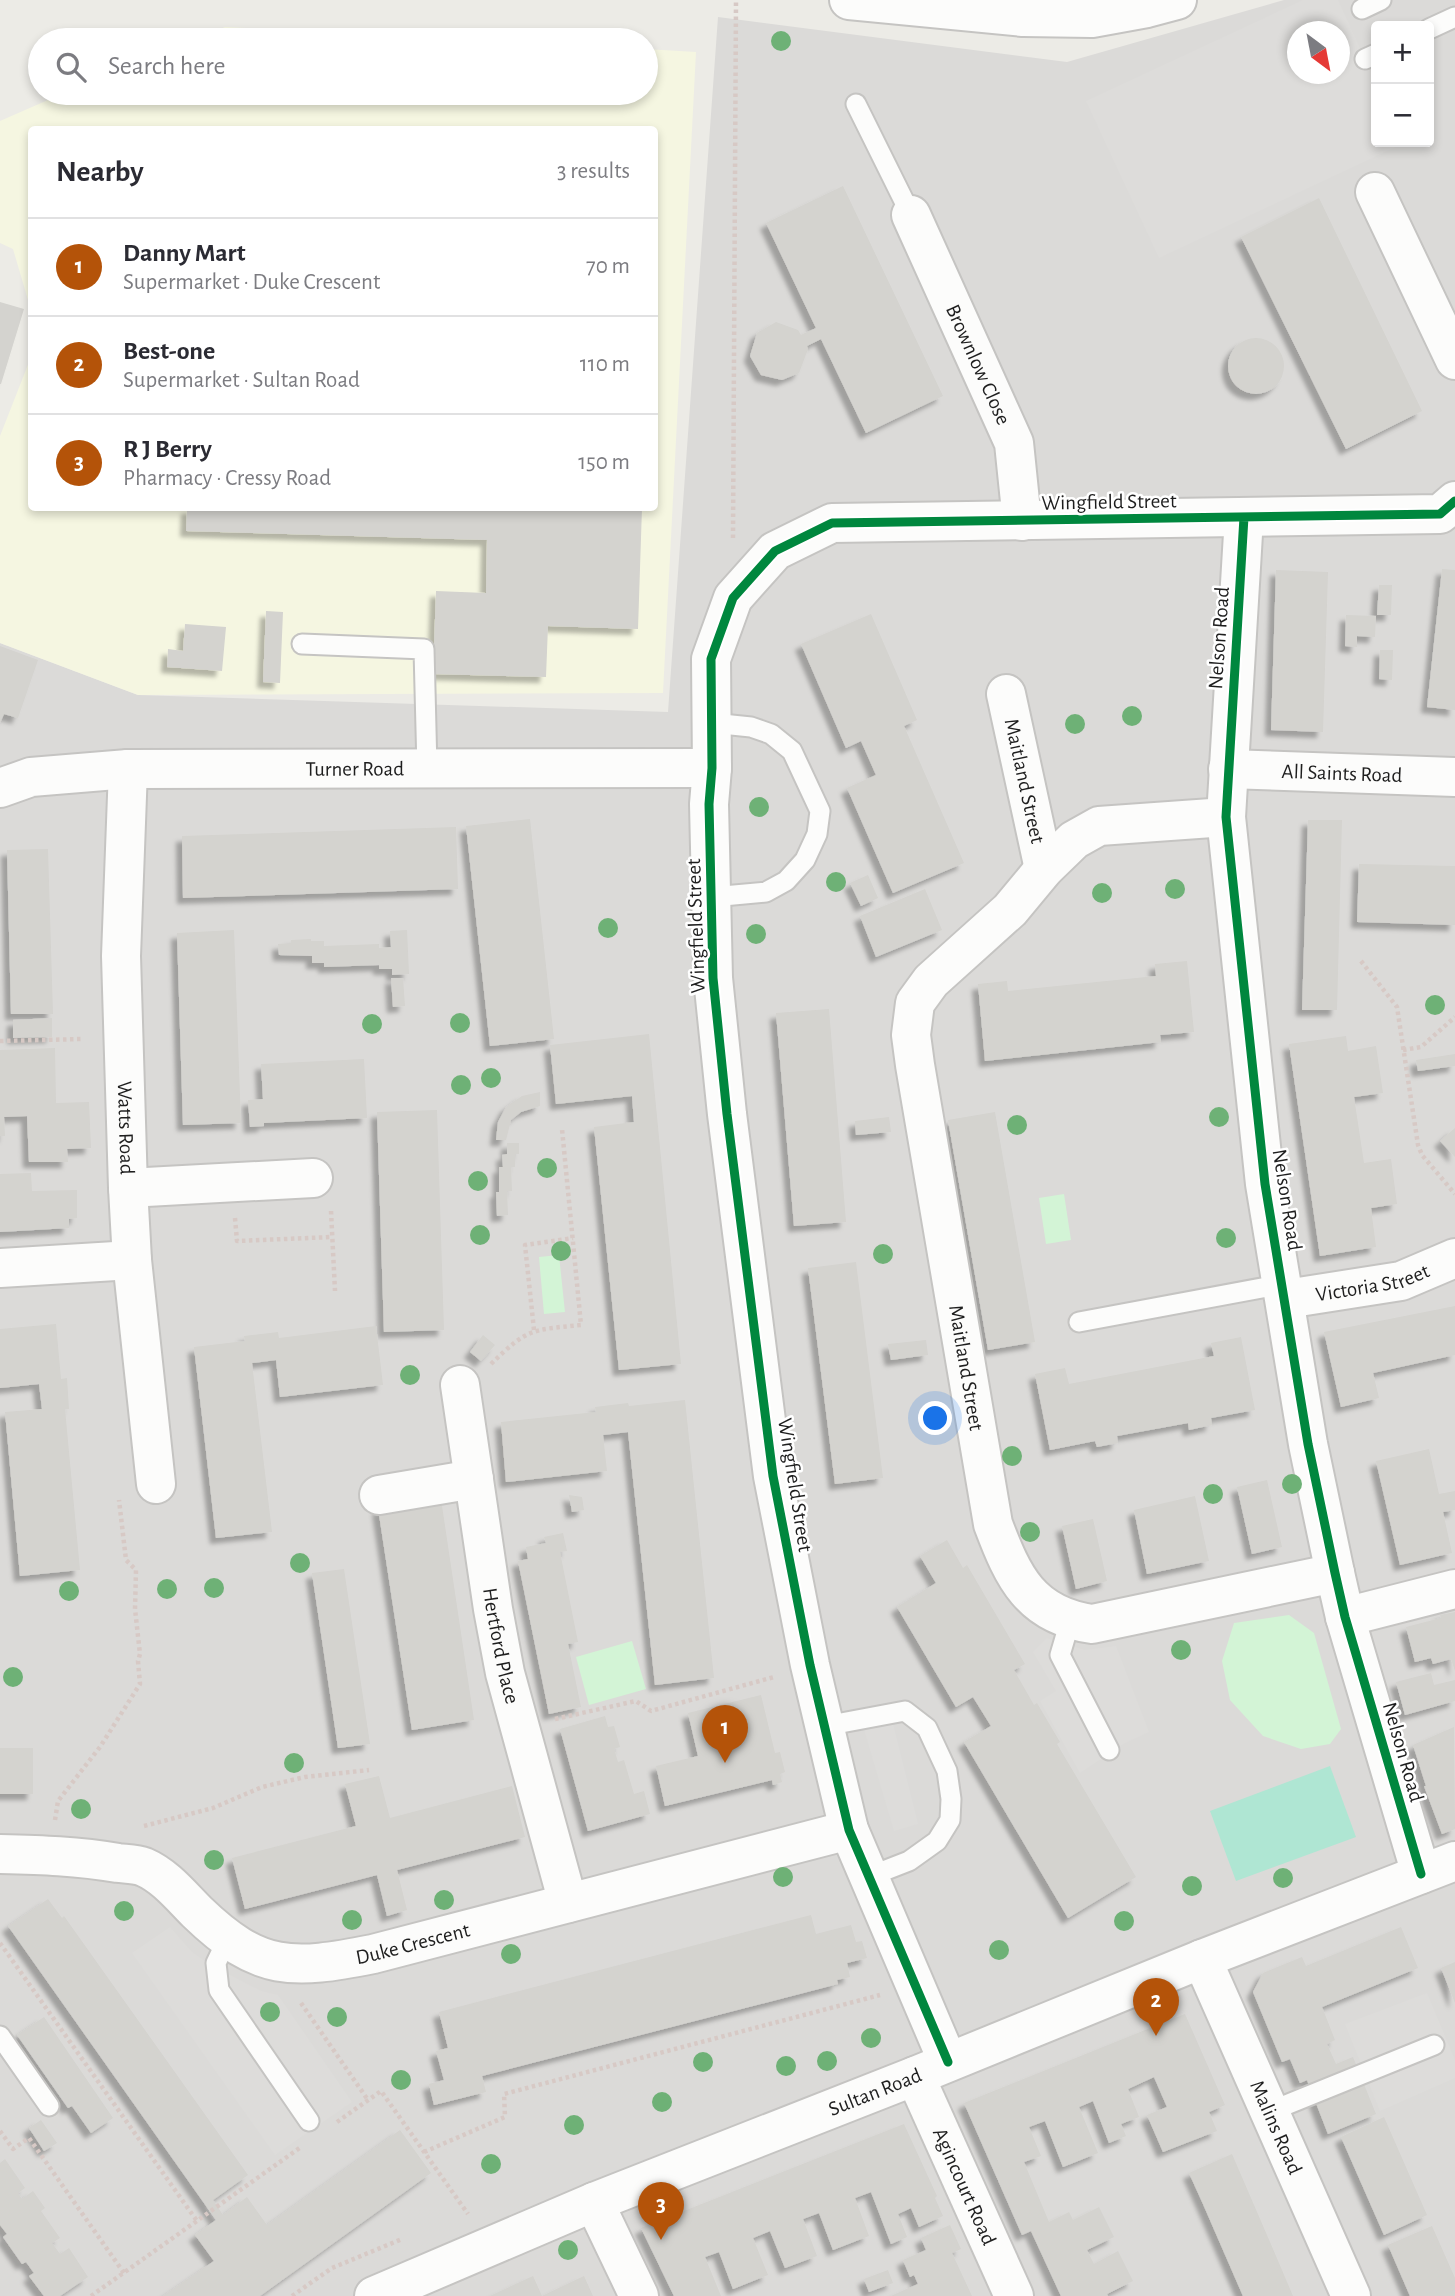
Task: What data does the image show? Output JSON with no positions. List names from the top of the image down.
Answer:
{
  "streets": {
    "street": [
      "Brownlow Close",
      "Wingfield Street",
      "Nelson Road",
      "Turner Road",
      "All Saints Road",
      "Maitland Street",
      "Watts Road",
      "Victoria Street",
      "Hertford Place",
      "Duke Crescent",
      "Sultan Road",
      "Malins Road",
      "Agincourt Road"
    ]
  },
  "crossings": [
    ["Brownlow Close", "Wingfield Street"],
    ["Wingfield Street", "Nelson Road"],
    ["Wingfield Street", "Turner Road"],
    ["Wingfield Street", "Duke Crescent"],
    ["Wingfield Street", "Sultan Road"],
    ["Wingfield Street", "Agincourt Road"],
    ["Nelson Road", "All Saints Road"],
    ["Nelson Road", "Maitland Street"],
    ["Nelson Road", "Victoria Street"],
    ["Nelson Road", "Sultan Road"],
    ["Turner Road", "Watts Road"],
    ["Hertford Place", "Duke Crescent"],
    ["Sultan Road", "Malins Road"],
    ["Sultan Road", "Agincourt Road"]
  ],
  "north": "bottom right",
  "page": {
    "map_buttons": ["+", "−"],
    "search": "Search here",
    "heading": ["Nearby", "3 results"],
    "list": [
      {
        "mark": "1",
        "name": "Danny Mart",
        "note": "Supermarket · Duke Crescent",
        "value": "70 m"
      },
      {
        "mark": "2",
        "name": "Best-one",
        "note": "Supermarket · Sultan Road",
        "value": "110 m"
      },
      {
        "mark": "3",
        "name": "R J Berry",
        "note": "Pharmacy · Cressy Road",
        "value": "150 m"
      }
    ],
    "pins": ["1", "2", "3"]
  }
}
